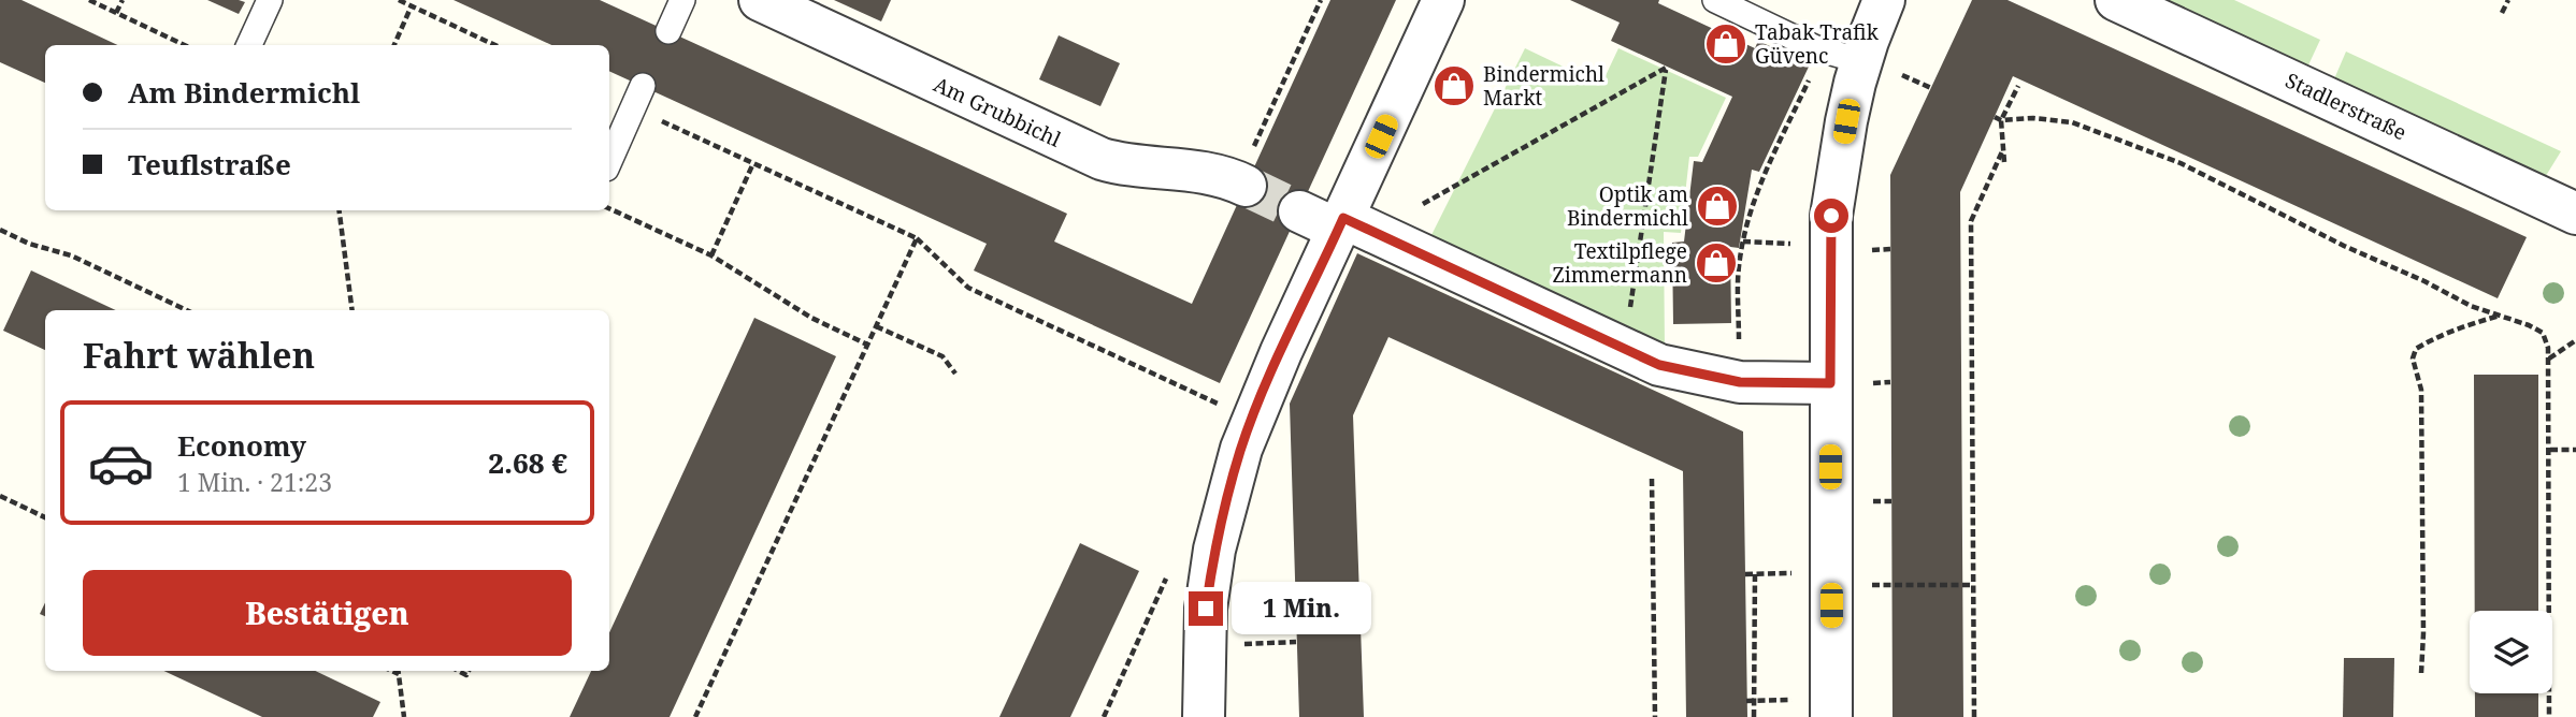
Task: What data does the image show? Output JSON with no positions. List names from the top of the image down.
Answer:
{
  "streets": {
    "street": ["Stadlerstraße", "Am Grubbichl"]
  },
  "places": {
    "shop": [
      "Tabak Trafik Güvenc",
      "Bindermichl Markt",
      "Optik am Bindermichl",
      "Textilpflege Zimmermann"
    ]
  },
  "page": {
    "banner": ["Am Bindermichl", "Teuflstraße"],
    "heading": "Fahrt wählen",
    "list": [
      {
        "name": "Economy",
        "note": "1 Min. · 21:23",
        "value": "2.68 €"
      }
    ],
    "buttons": "Bestätigen",
    "bubble": "1 Min."
  }
}
